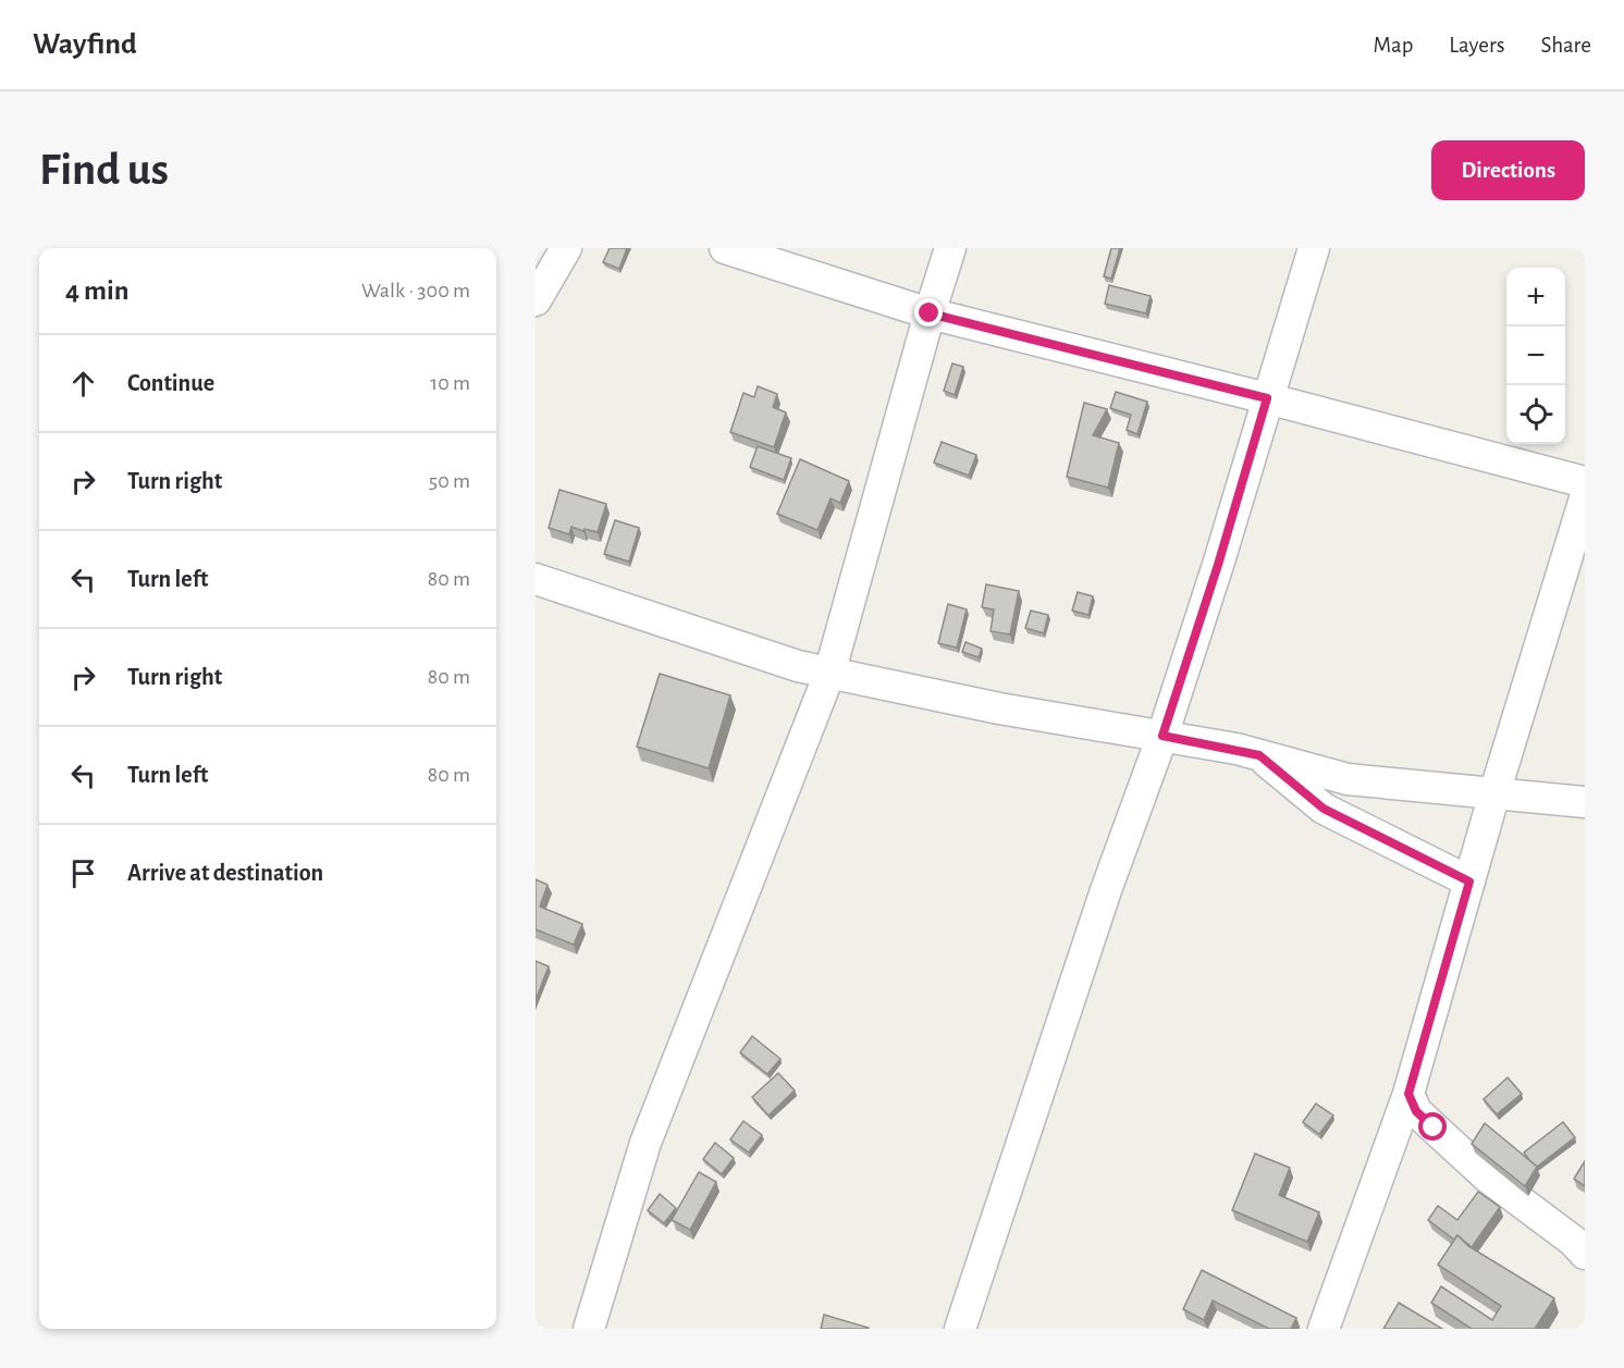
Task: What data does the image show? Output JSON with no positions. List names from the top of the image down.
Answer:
{
  "page": {
    "header": "Wayfind",
    "nav": ["Map", "Layers", "Share"],
    "buttons": "Directions",
    "title": "Find us",
    "heading": ["4 min", "Walk · 300 m"],
    "map_buttons": ["+", "−"],
    "list": [
      ["Continue", "10 m"],
      ["Turn right", "50 m"],
      ["Turn left", "80 m"],
      ["Turn right", "80 m"],
      ["Turn left", "80 m"],
      "Arrive at destination"
    ]
  }
}
